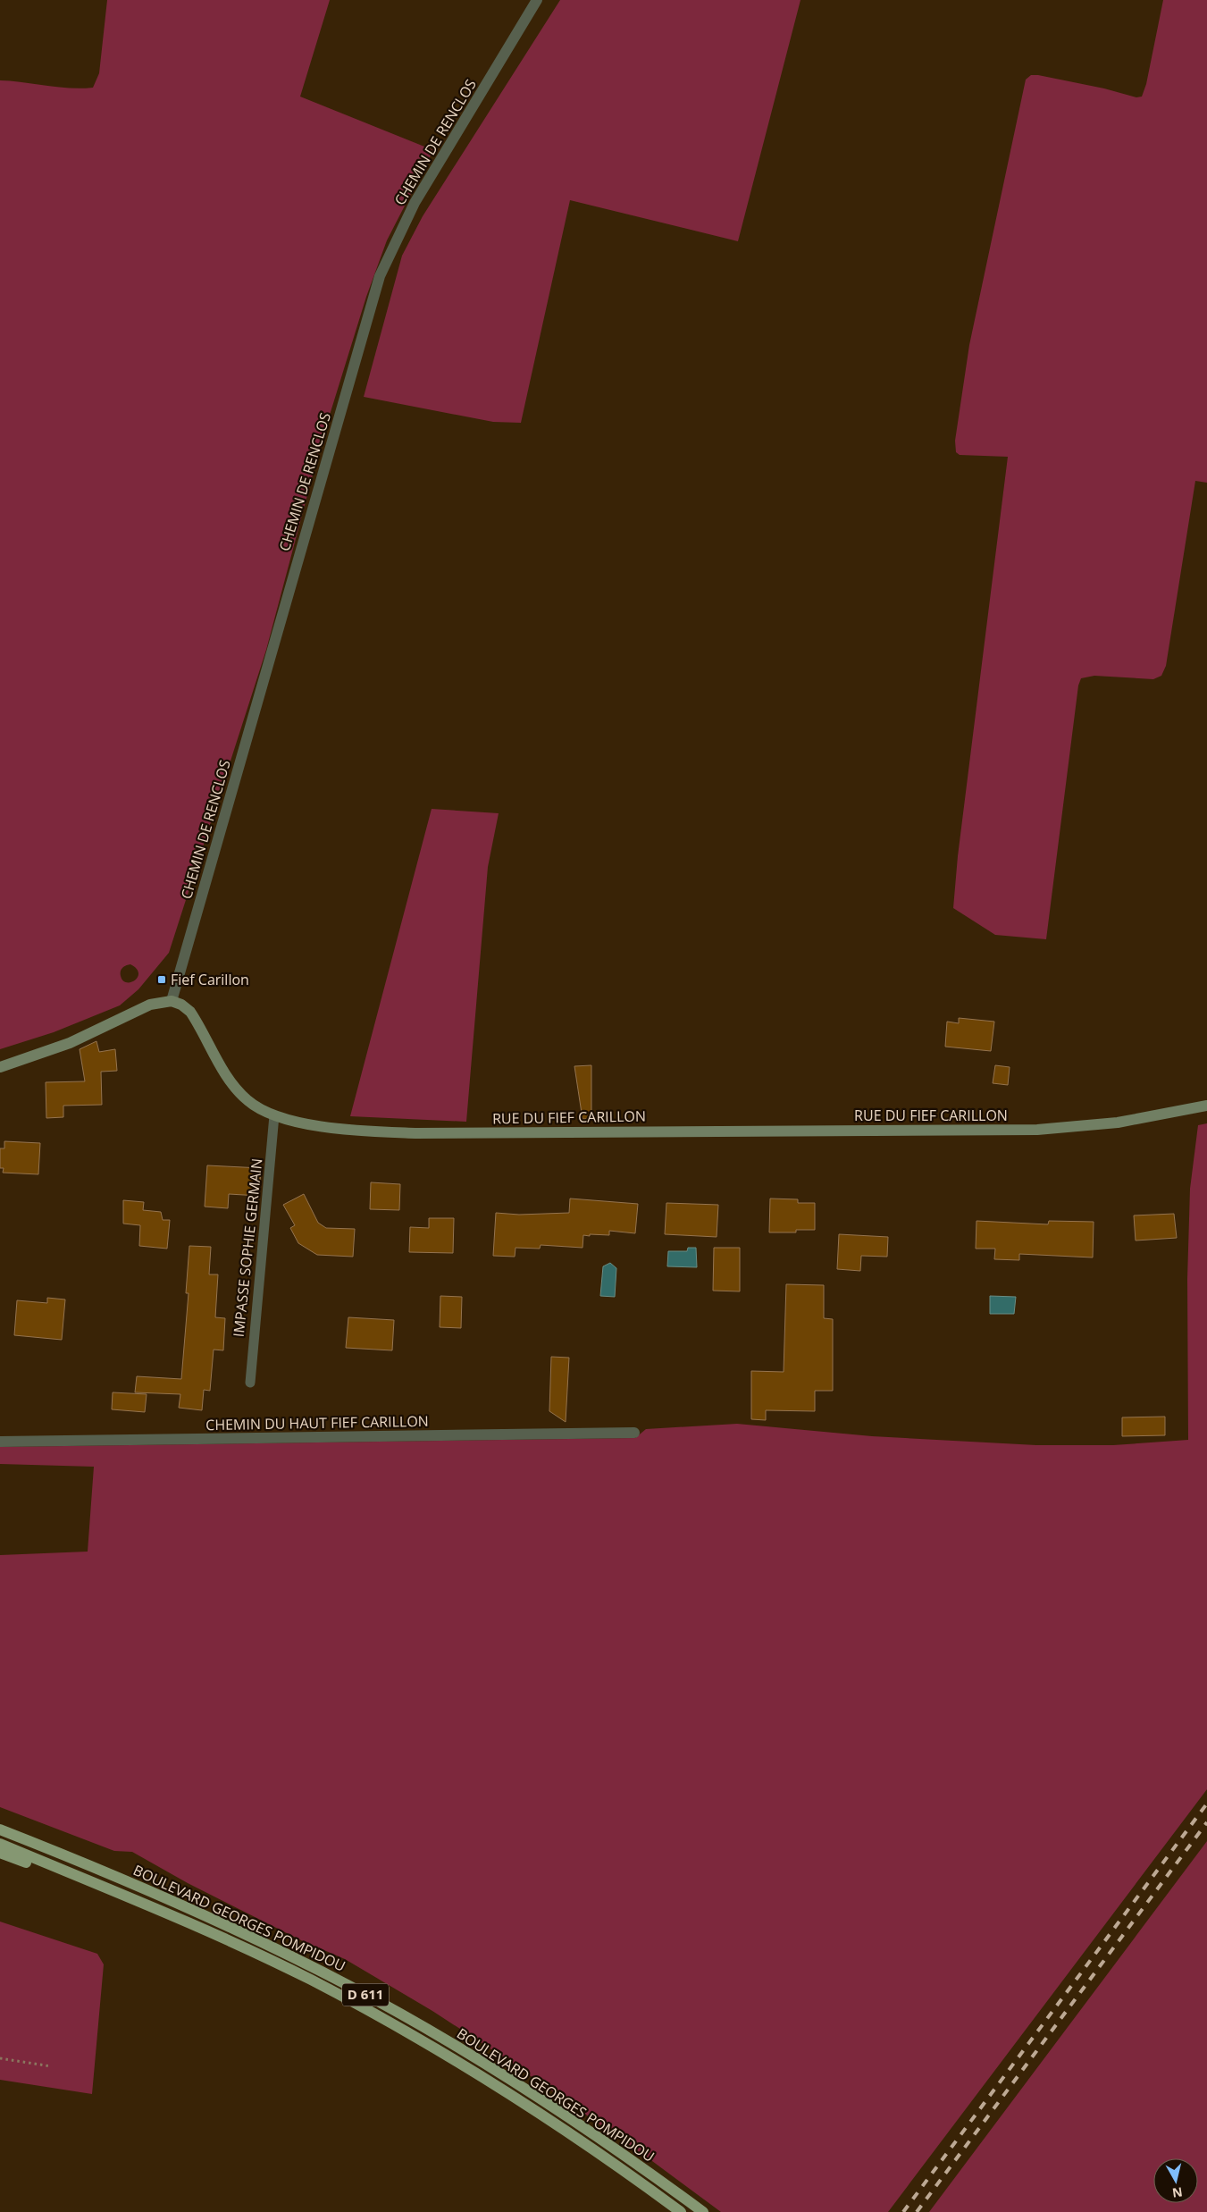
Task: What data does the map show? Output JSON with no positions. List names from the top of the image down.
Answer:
{
  "streets": {
    "main road": ["BOULEVARD GEORGES POMPIDOU", "D 611"],
    "street": ["CHEMIN DE RENCLOS", "RUE DU FIEF CARILLON", "CHEMIN DU HAUT FIEF CARILLON"],
    "lane": ["IMPASSE SOPHIE GERMAIN"]
  },
  "crossings": [
    ["CHEMIN DE RENCLOS", "RUE DU FIEF CARILLON"],
    ["RUE DU FIEF CARILLON", "IMPASSE SOPHIE GERMAIN"]
  ],
  "places": {
    "transit": ["Fief Carillon"]
  },
  "north": "bottom"
}
